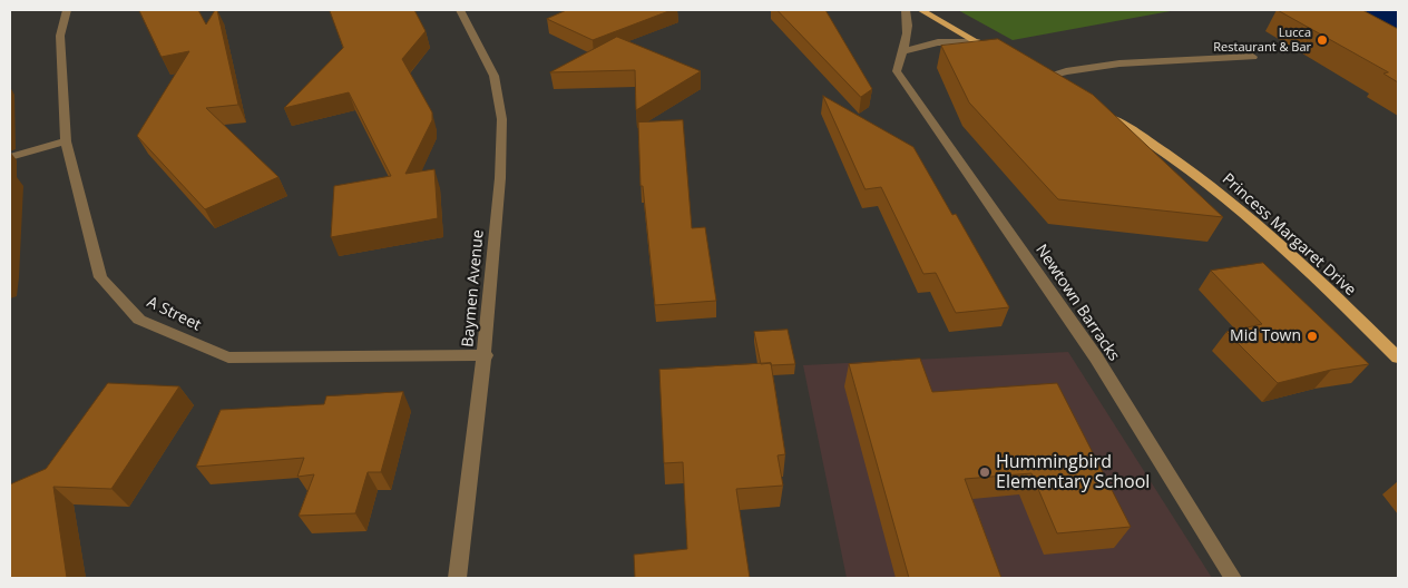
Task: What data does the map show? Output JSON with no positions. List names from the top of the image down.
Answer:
{
  "streets": {
    "main road": ["Princess Margaret Drive"],
    "street": ["Baymen Avenue", "Newtown Barracks", "A Street"]
  },
  "crossings": [
    ["Baymen Avenue", "A Street"]
  ],
  "places": ["Lucca Restaurant & Bar", "Mid Town", "Hummingbird Elementary School"]
}
